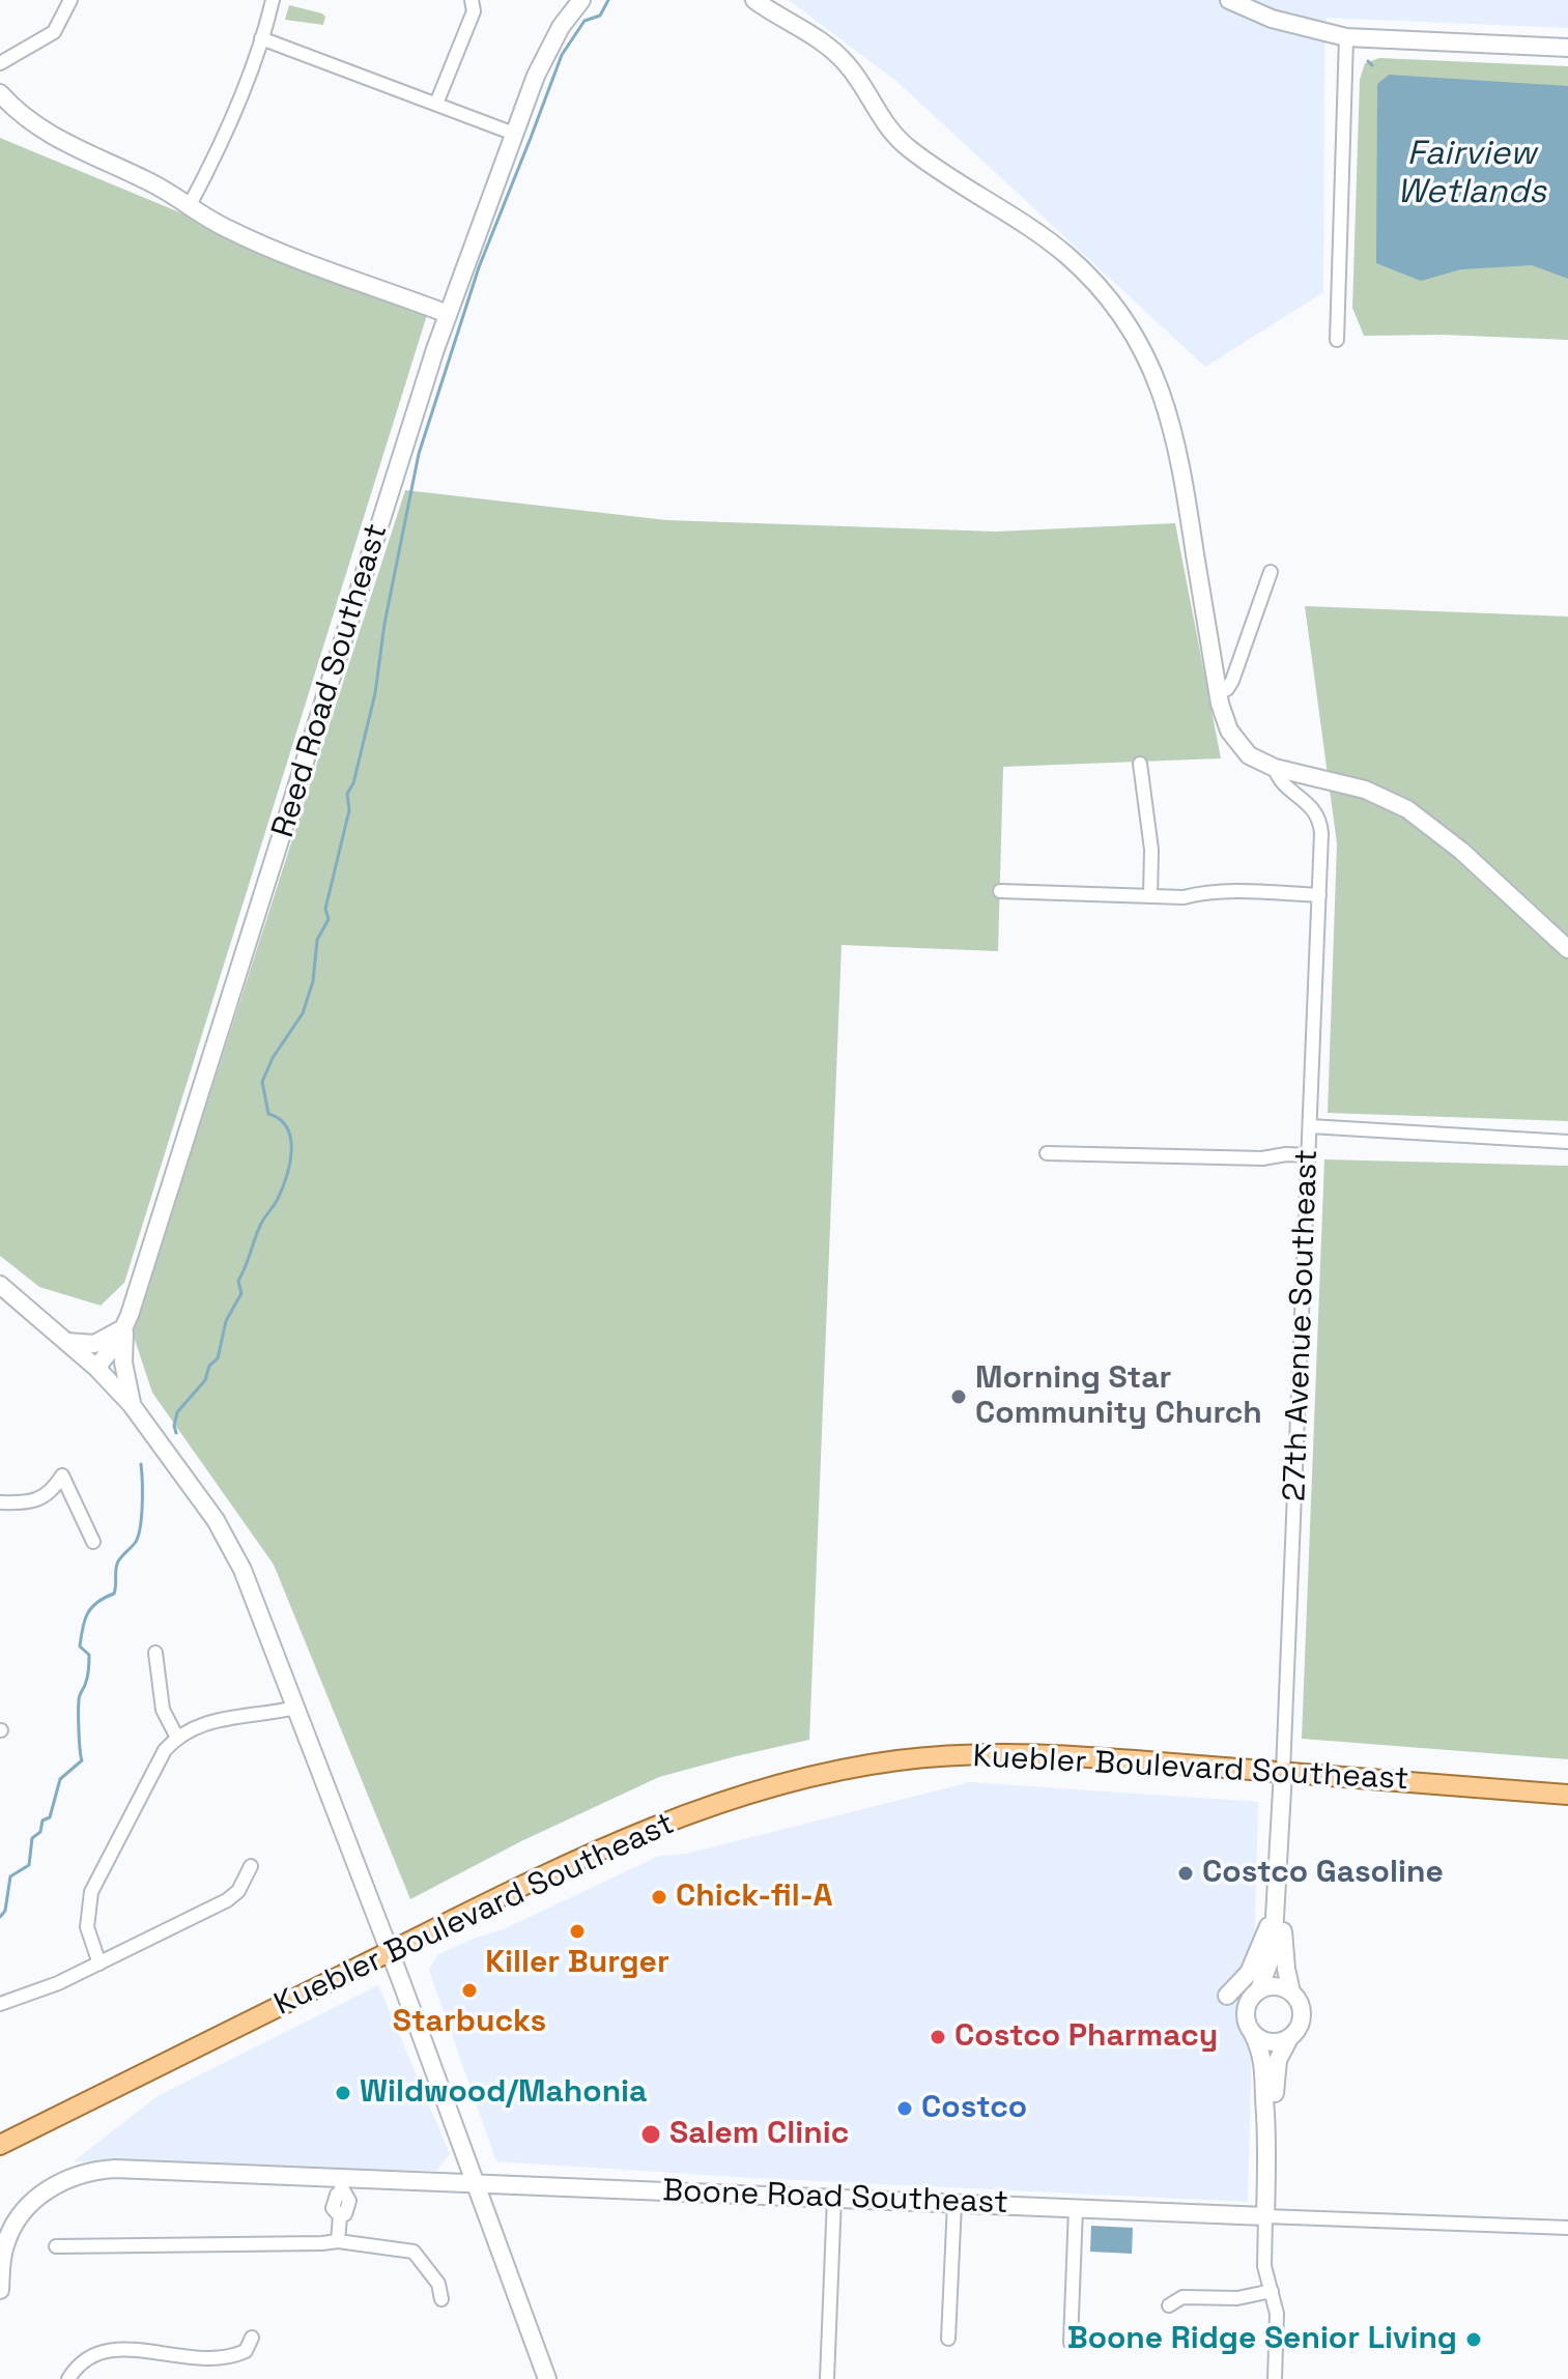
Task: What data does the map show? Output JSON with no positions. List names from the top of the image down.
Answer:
{
  "streets": {
    "main road": ["Kuebler Boulevard Southeast"],
    "street": ["Reed Road Southeast", "27th Avenue Southeast", "Boone Road Southeast"]
  },
  "crossings": [
    ["27th Avenue Southeast", "Kuebler Boulevard Southeast"]
  ],
  "water": ["Fairview Wetlands"],
  "places": [
    "Morning Star Community Church",
    "Costco Gasoline",
    "Chick-fil-A",
    "Killer Burger",
    "Starbucks",
    "Costco Pharmacy",
    "Wildwood/Mahonia",
    "Costco",
    "Salem Clinic",
    "Boone Ridge Senior Living"
  ]
}
